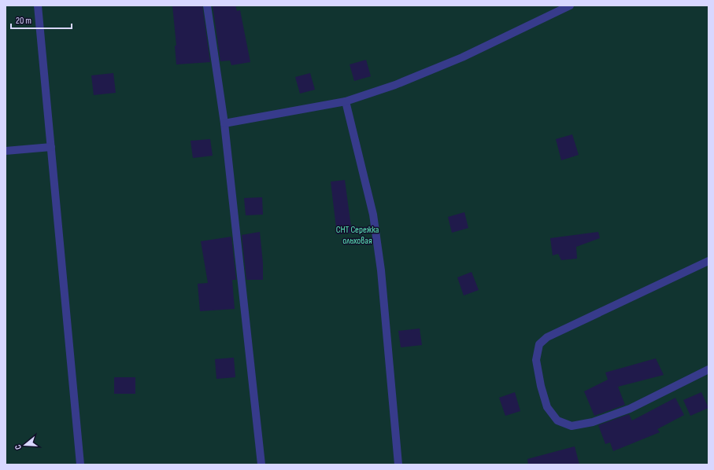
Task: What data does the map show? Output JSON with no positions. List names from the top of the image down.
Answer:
{
  "parks": ["СНТ Сережка ольховая"],
  "scale_bar": "20 m",
  "north": "left"
}
